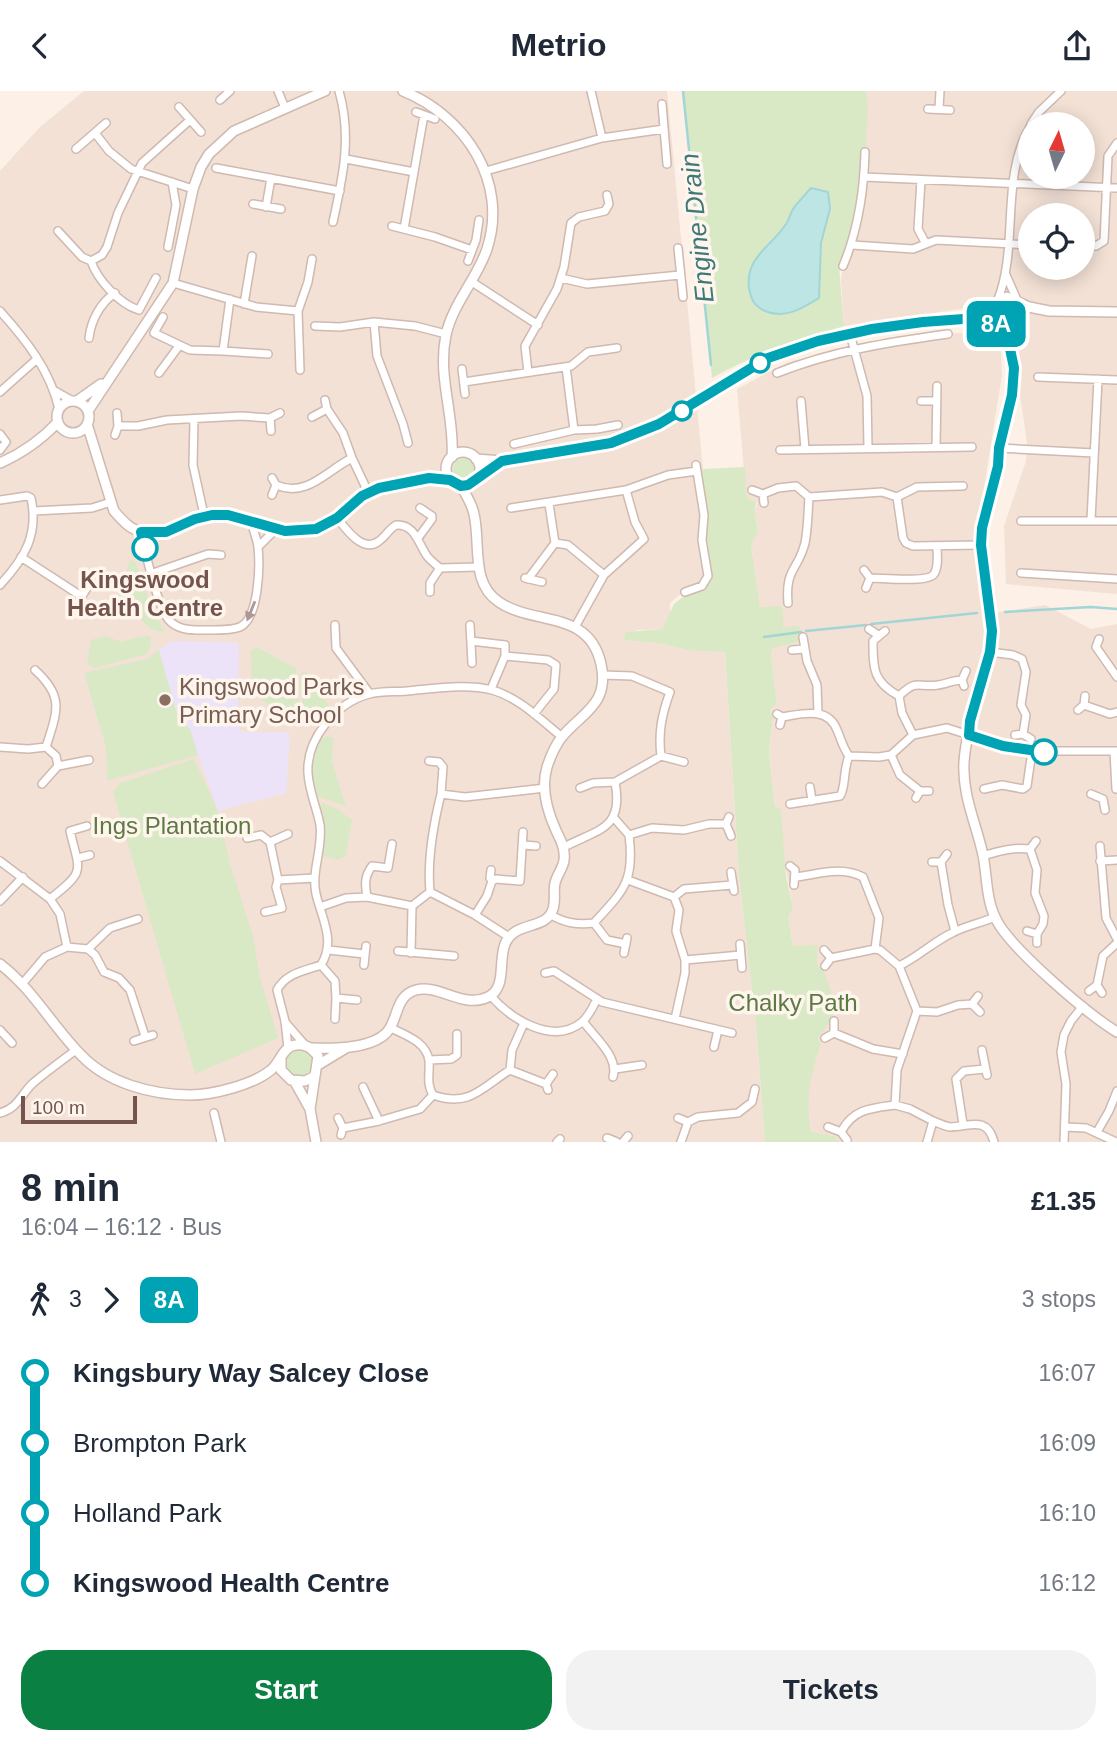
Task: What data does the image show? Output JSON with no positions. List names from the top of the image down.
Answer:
{
  "water": ["Engine Drain"],
  "parks": ["Ings Plantation", "Chalky Path"],
  "places": ["Kingswood Health Centre", "Kingswood Parks Primary School"],
  "lines": ["bus line 8A"],
  "scale_bar": "100 m",
  "north": "top",
  "page": {
    "header": "Metrio",
    "on_map": "8A",
    "scale": "100 m",
    "heading": ["8 min", "16:04 – 16:12 · Bus", "£1.35"],
    "legs": ["3", "8A", "3 stops"],
    "list": [
      {
        "name": "Kingsbury Way Salcey Close",
        "value": "16:07"
      },
      {
        "name": "Brompton Park",
        "value": "16:09"
      },
      {
        "name": "Holland Park",
        "value": "16:10"
      },
      {
        "name": "Kingswood Health Centre",
        "value": "16:12"
      }
    ],
    "buttons": ["Start", "Tickets"]
  }
}
